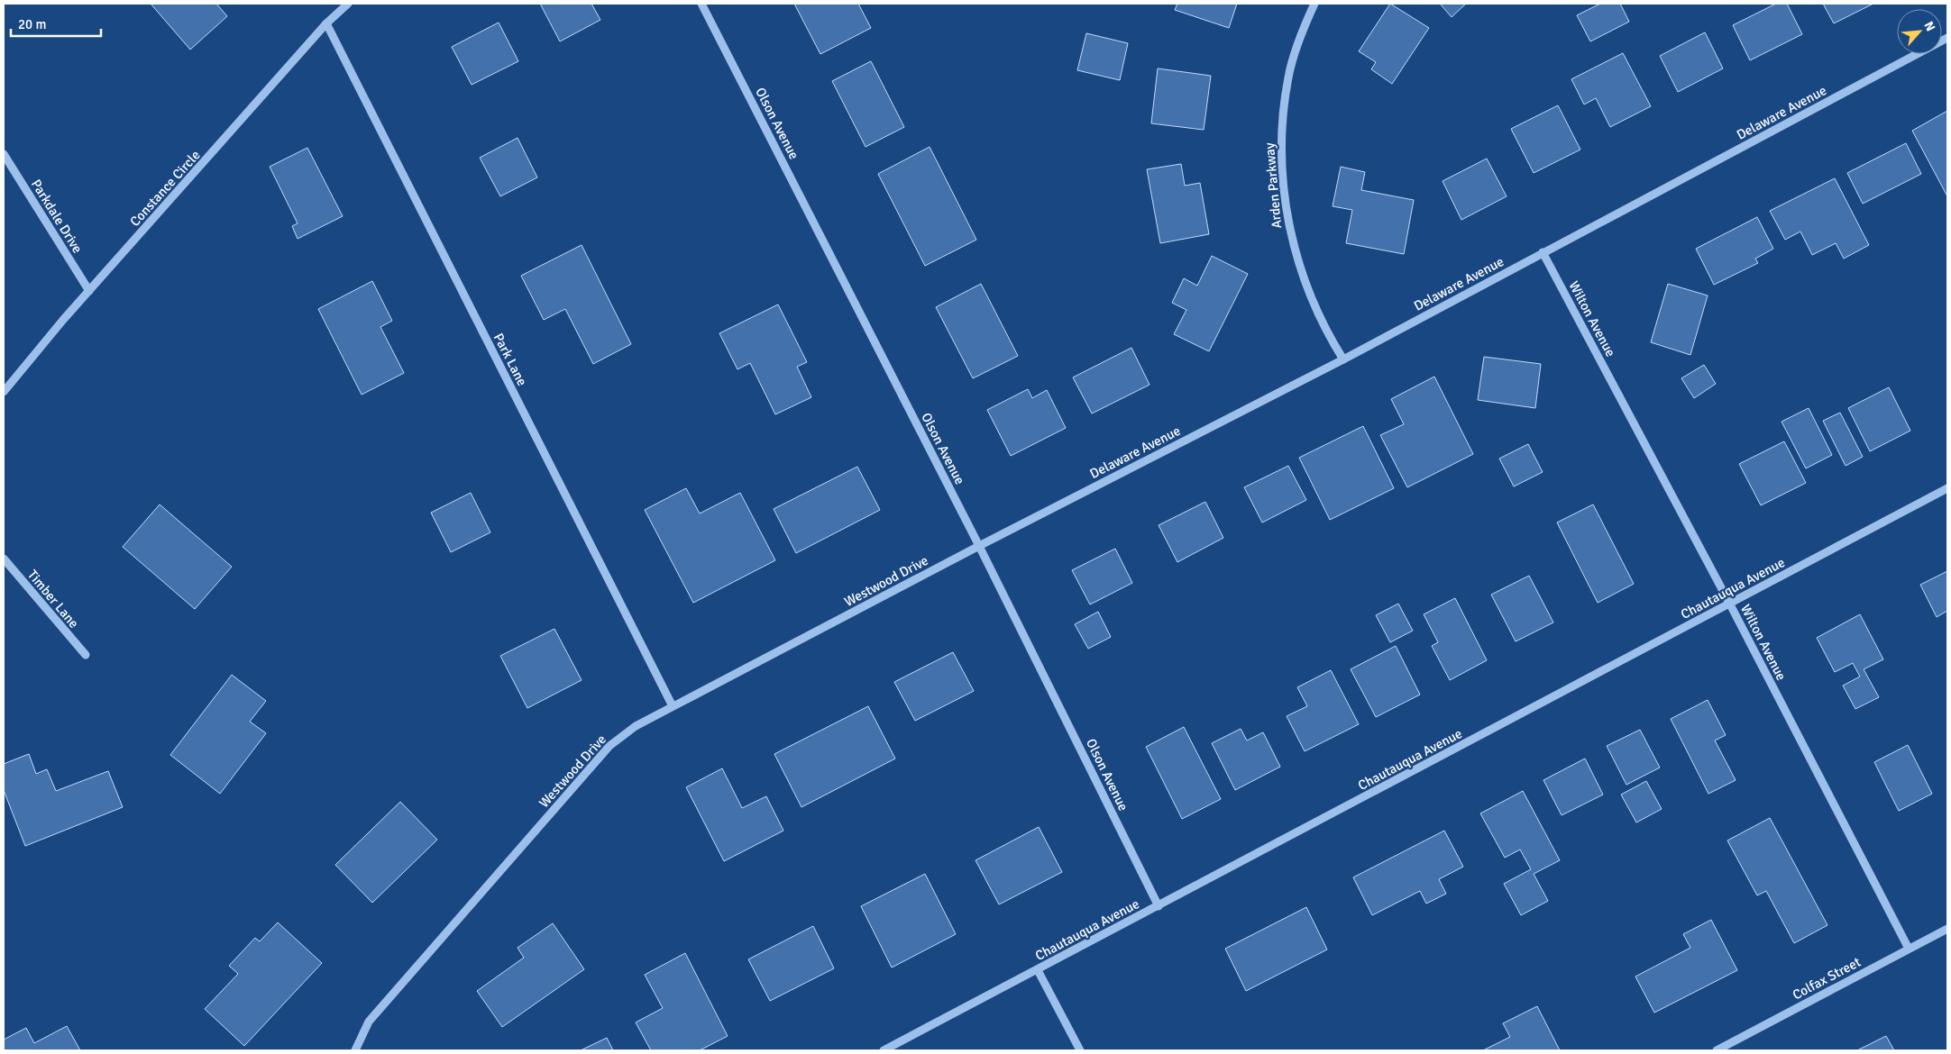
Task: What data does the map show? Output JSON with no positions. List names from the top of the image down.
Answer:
{
  "streets": {
    "street": [
      "Delaware Avenue",
      "Olson Avenue",
      "Arden Parkway",
      "Constance Circle",
      "Parkdale Drive",
      "Wilton Avenue",
      "Park Lane",
      "Westwood Drive",
      "Chautauqua Avenue",
      "Timber Lane",
      "Colfax Street"
    ]
  },
  "crossings": [
    ["Delaware Avenue", "Olson Avenue"],
    ["Delaware Avenue", "Arden Parkway"],
    ["Delaware Avenue", "Wilton Avenue"],
    ["Delaware Avenue", "Westwood Drive"],
    ["Olson Avenue", "Westwood Drive"],
    ["Olson Avenue", "Chautauqua Avenue"],
    ["Constance Circle", "Parkdale Drive"],
    ["Constance Circle", "Park Lane"],
    ["Wilton Avenue", "Chautauqua Avenue"],
    ["Wilton Avenue", "Colfax Street"],
    ["Park Lane", "Westwood Drive"]
  ],
  "scale_bar": "20 m",
  "north": "top right"
}
